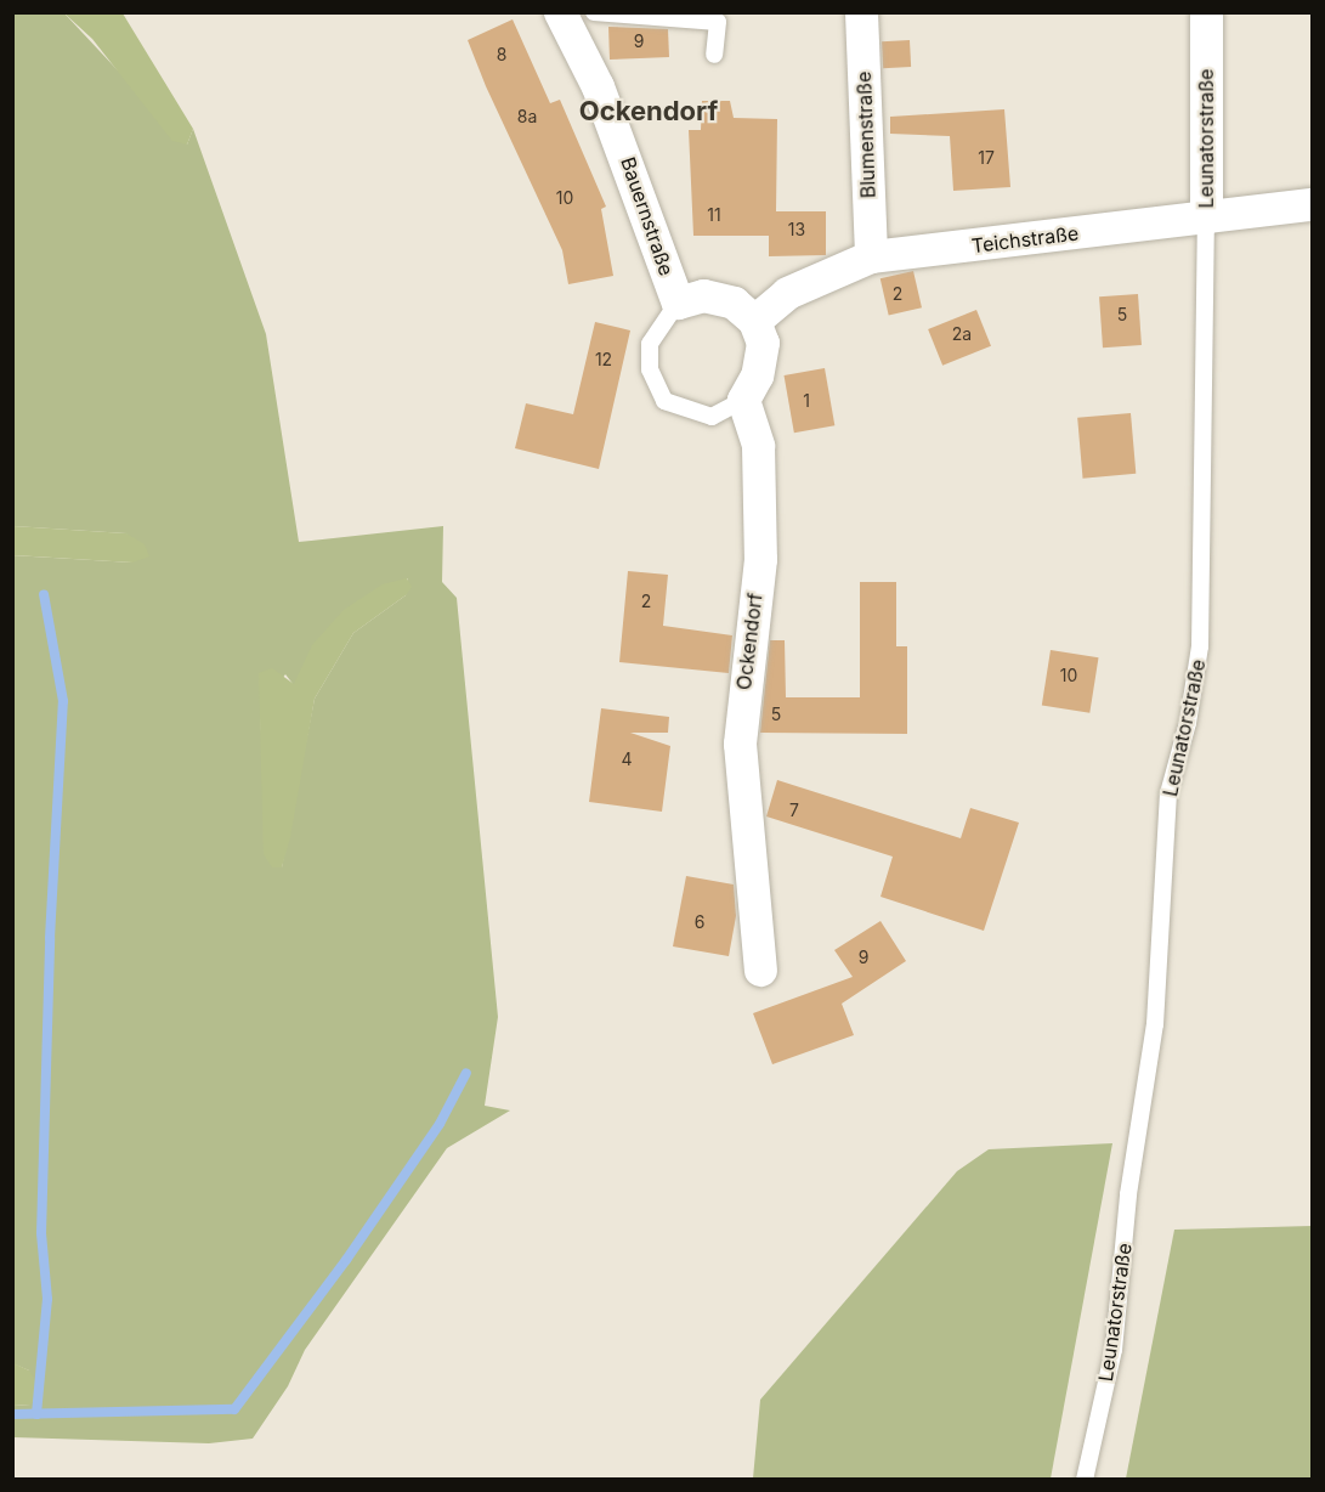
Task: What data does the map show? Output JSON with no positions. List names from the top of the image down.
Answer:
{
  "streets": {
    "street": [
      "Blumenstraße",
      "Leunatorstraße",
      "Bauernstraße",
      "Teichstraße",
      "Ockendorf"
    ]
  },
  "crossings": [
    ["Blumenstraße", "Teichstraße"],
    ["Leunatorstraße", "Teichstraße"],
    ["Bauernstraße", "Teichstraße"],
    ["Bauernstraße", "Ockendorf"],
    ["Teichstraße", "Ockendorf"]
  ],
  "districts": ["Ockendorf"],
  "house_numbers": [
    "9",
    "8",
    "8a",
    "17",
    "10",
    "11",
    "13",
    "2",
    "5",
    "2a",
    "12",
    "1",
    "2",
    "10",
    "5",
    "4",
    "7",
    "6",
    "9"
  ]
}
